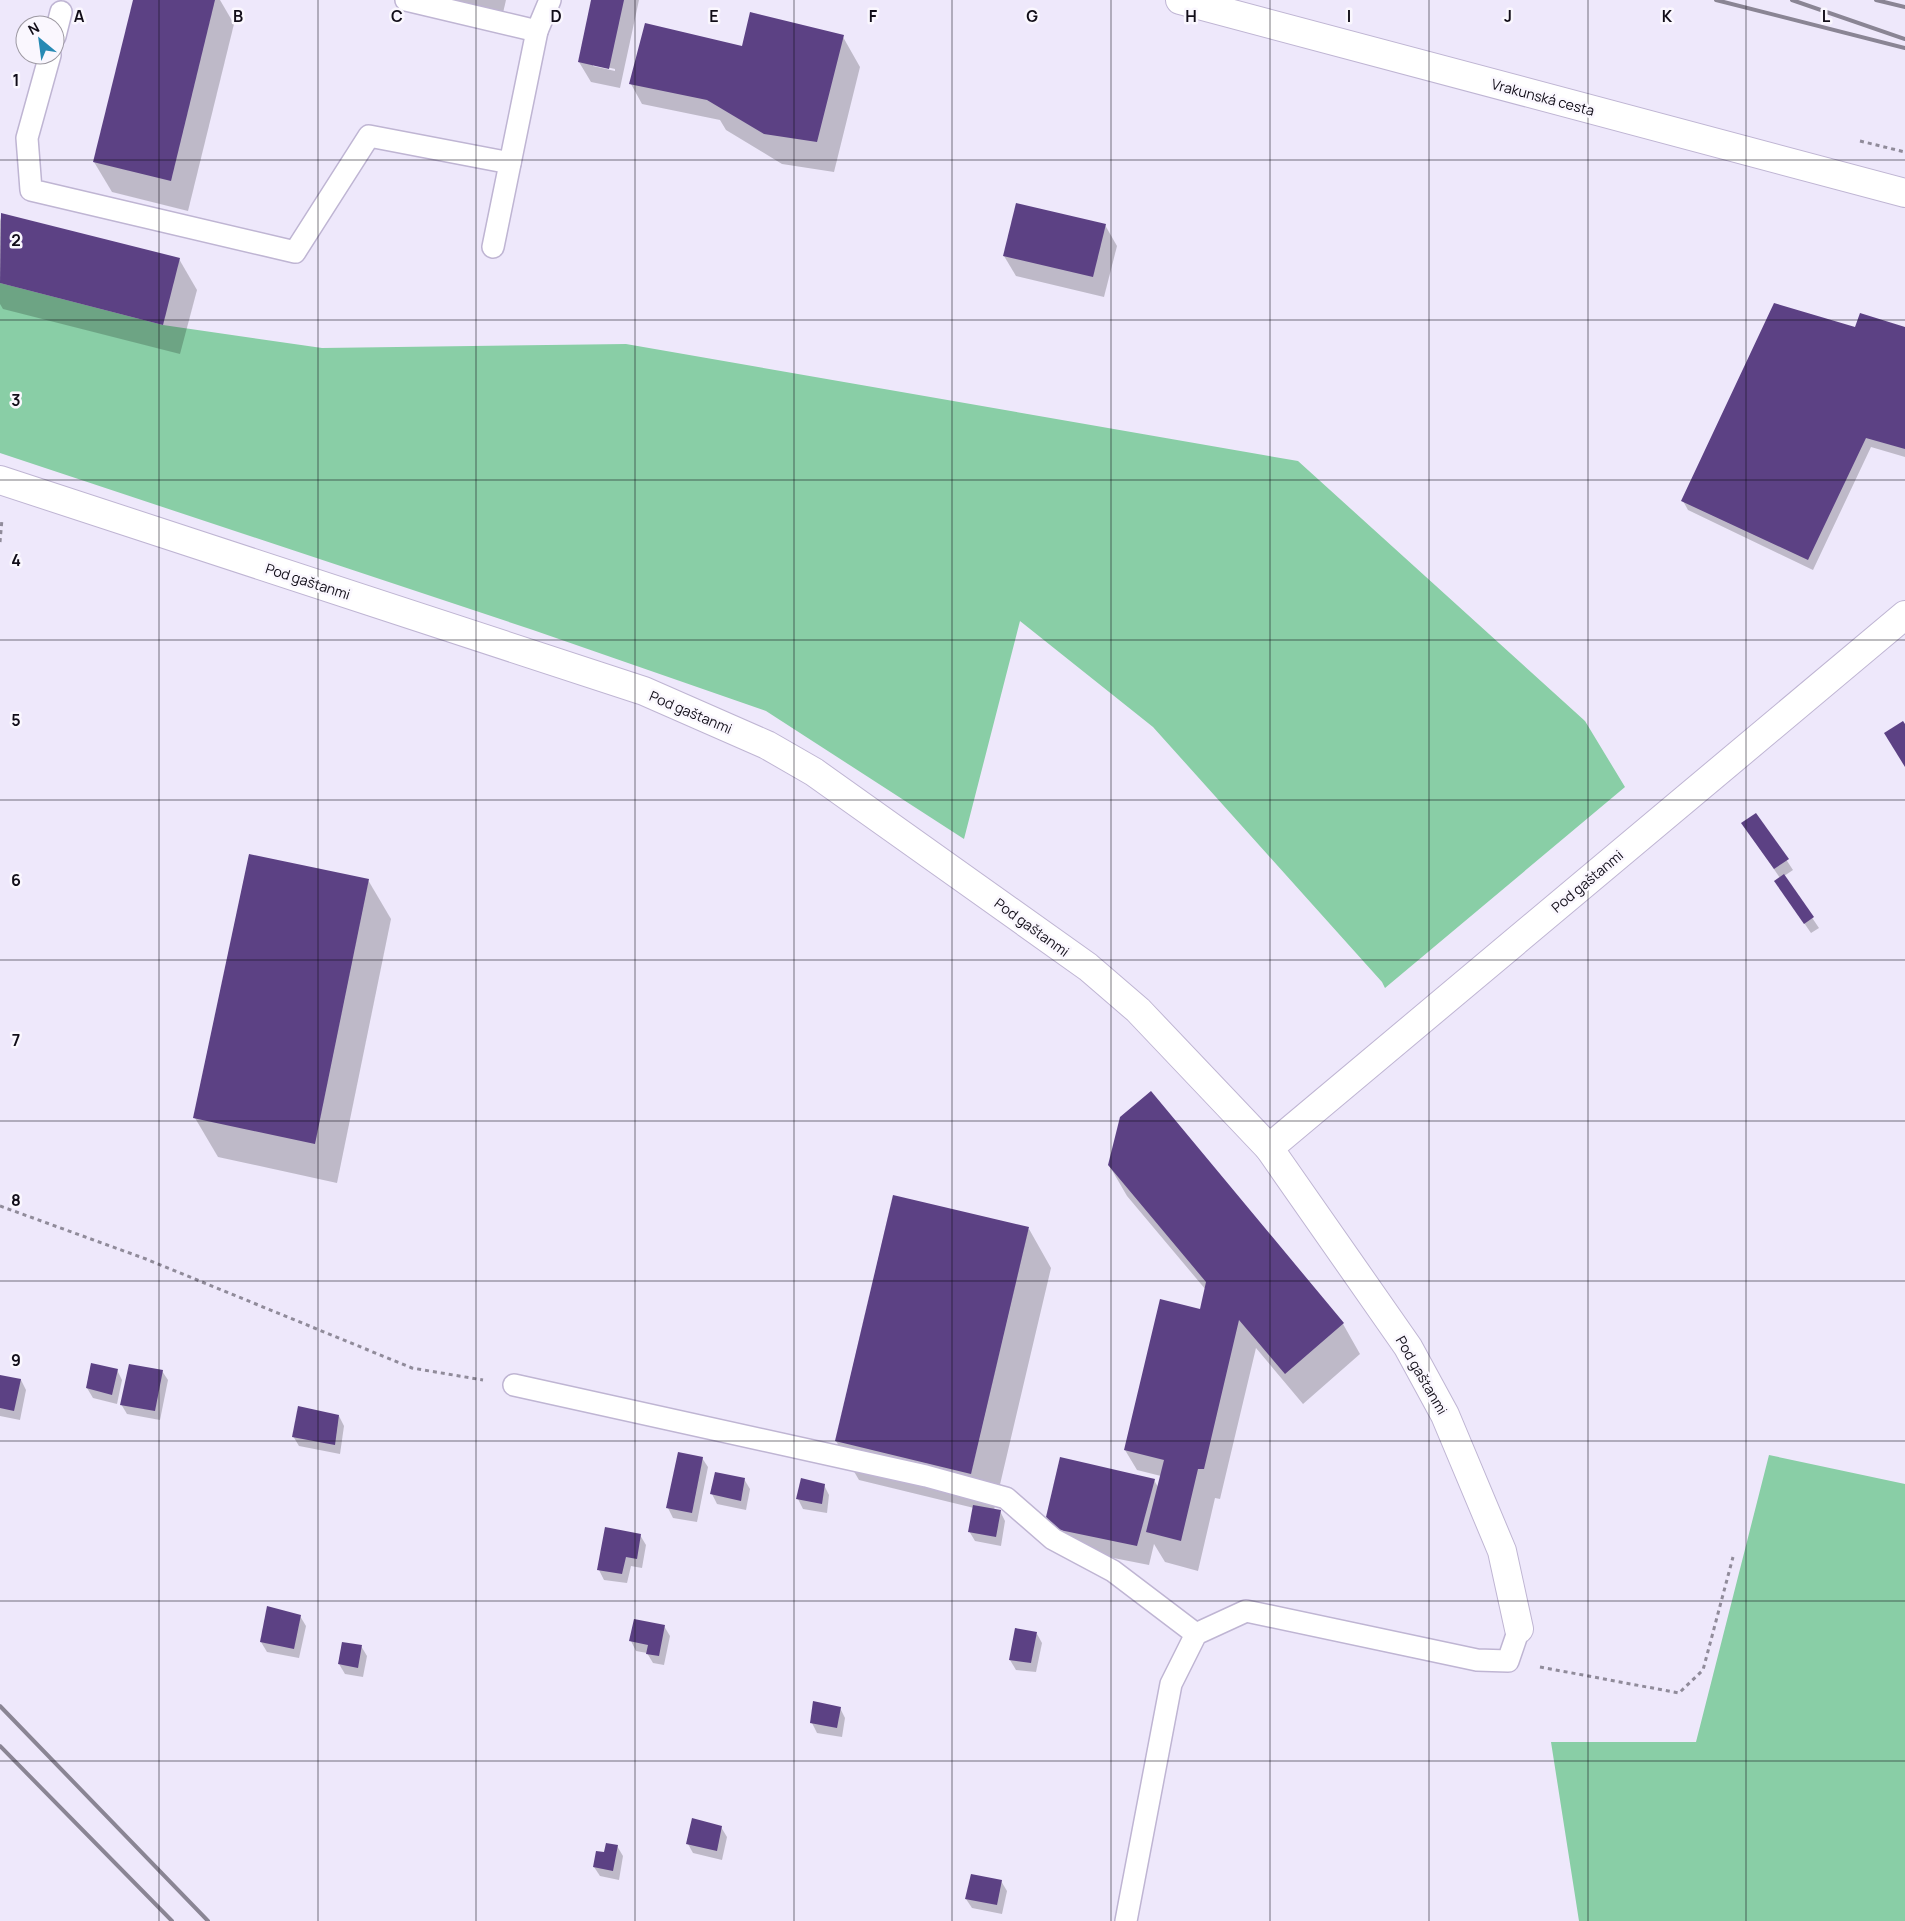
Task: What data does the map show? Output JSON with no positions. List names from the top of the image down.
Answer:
{
  "streets": {
    "street": ["Vrakunská cesta", "Pod gaštanmi"]
  },
  "north": "top left",
  "grid": {
    "columns": [
      "A",
      "B",
      "C",
      "D",
      "E",
      "F",
      "G",
      "H",
      "I",
      "J",
      "K",
      "L"
    ],
    "rows": [
      "1",
      "2",
      "3",
      "4",
      "5",
      "6",
      "7",
      "8",
      "9"
    ]
  }
}
